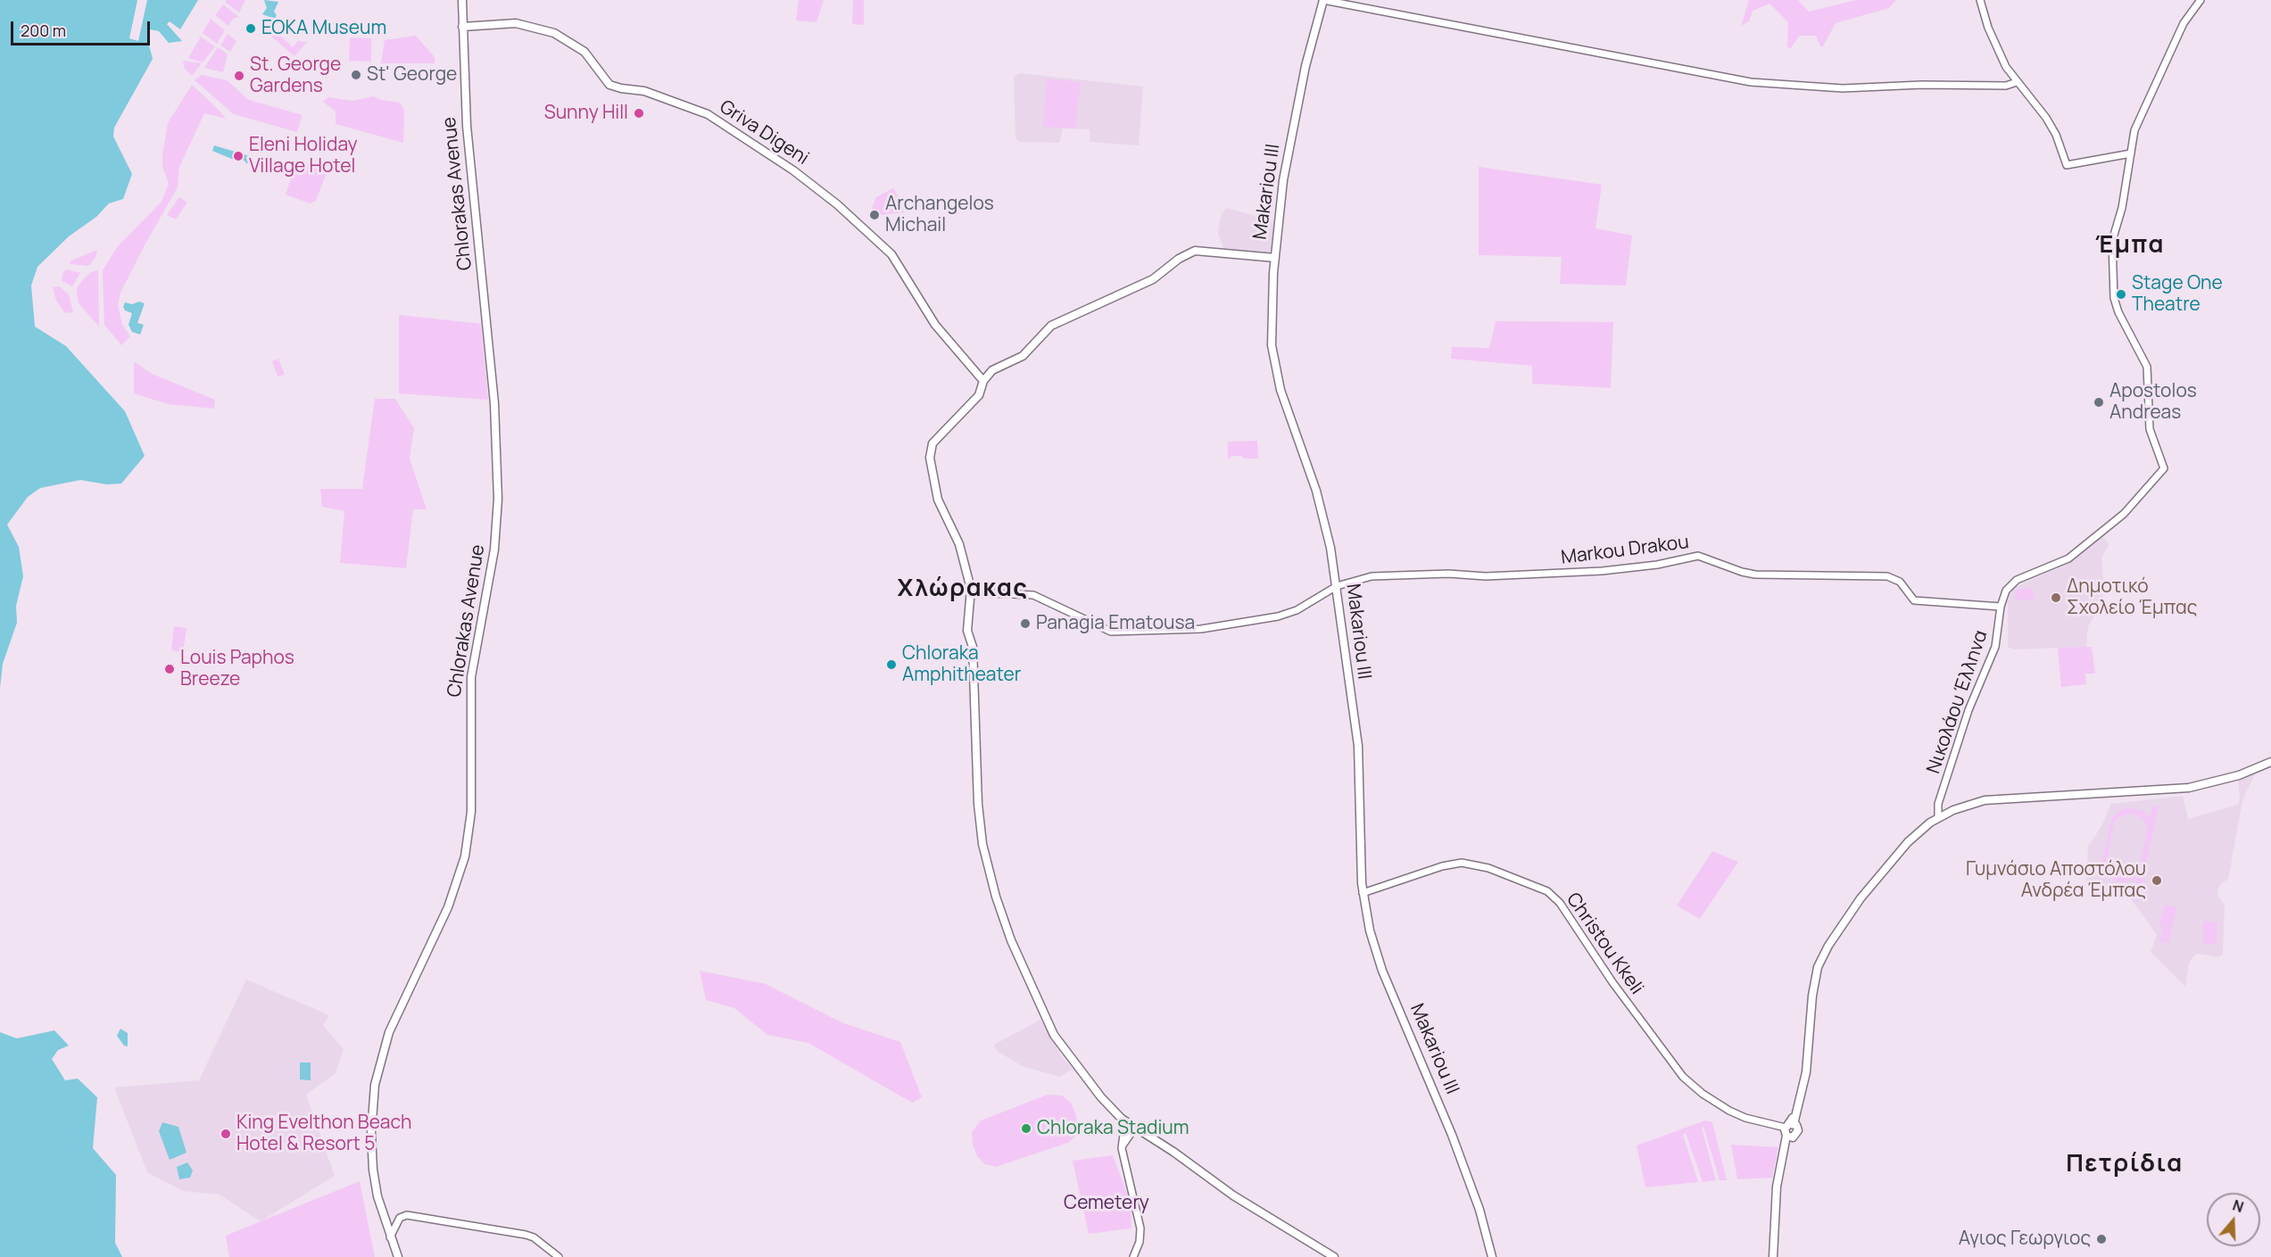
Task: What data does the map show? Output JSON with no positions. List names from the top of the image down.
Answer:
{
  "streets": {
    "main road": ["Griva Digeni", "Makariou III", "Chlorakas Avenue"],
    "street": ["Markou Drakou", "Νικολάου Έλληνα", "Christou Kkeli"]
  },
  "crossings": [
    ["Griva Digeni", "Chlorakas Avenue"],
    ["Makariou III", "Markou Drakou"],
    ["Makariou III", "Christou Kkeli"],
    ["Markou Drakou", "Νικολάου Έλληνα"]
  ],
  "districts": ["Έμπα", "Χλώρακας", "Πετρίδια"],
  "parks": ["Cemetery"],
  "places": [
    "EOKA Museum",
    "St' George",
    "St. George Gardens",
    "Sunny Hill",
    "Eleni Holiday Village Hotel",
    "Archangelos Michail",
    "Stage One Theatre",
    "Apostolos Andreas",
    "Δημοτικό Σχολείο Έμπας",
    "Panagia Ematousa",
    "Chloraka Amphitheater",
    "Louis Paphos Breeze",
    "Γυμνάσιο Αποστόλου Ανδρέα Έμπας",
    "Chloraka Stadium",
    "King Evelthon Beach Hotel & Resort 5",
    "Αγιος Γεωργιος"
  ],
  "scale_bar": "200 m",
  "north": "top"
}
